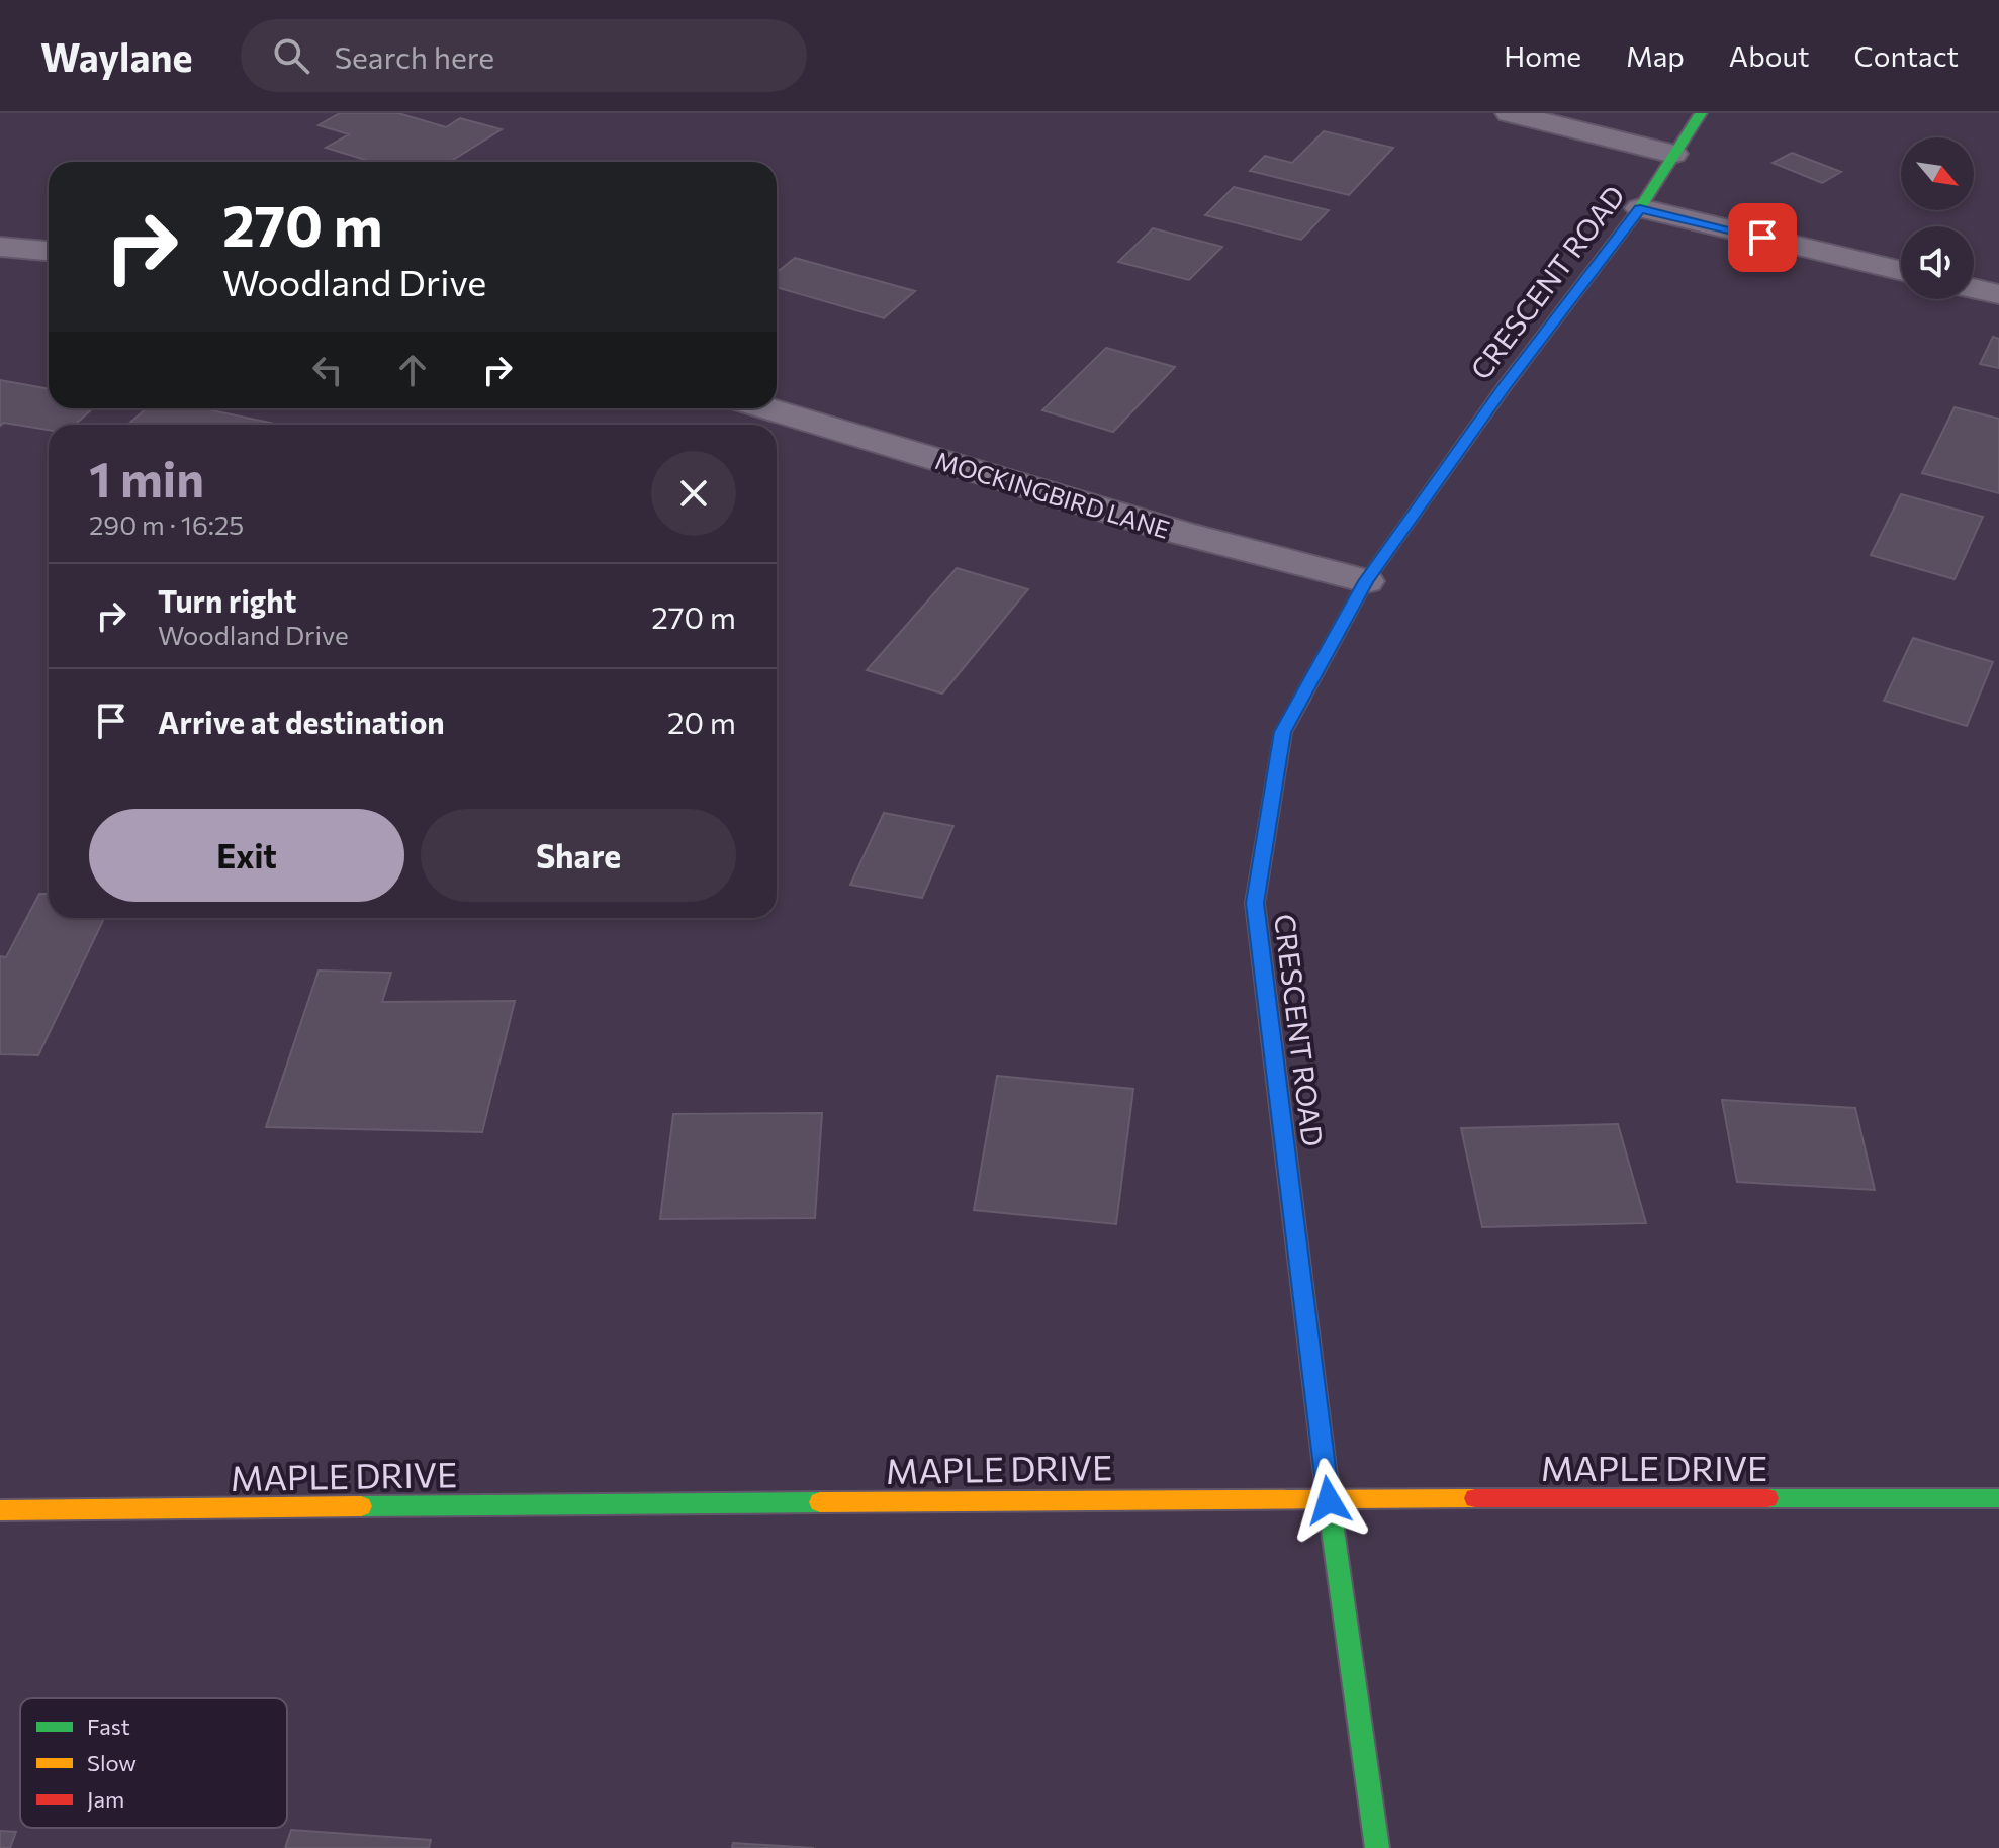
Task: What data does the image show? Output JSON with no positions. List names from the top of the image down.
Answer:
{
  "streets": {
    "street": ["CRESCENT ROAD", "MOCKINGBIRD LANE", "MAPLE DRIVE"]
  },
  "crossings": [
    ["CRESCENT ROAD", "MOCKINGBIRD LANE"],
    ["CRESCENT ROAD", "MAPLE DRIVE"]
  ],
  "legend": ["Fast", "Slow", "Jam"],
  "north": "bottom right",
  "page": {
    "header": "Waylane",
    "search": "Search here",
    "nav": [
      "Home",
      "Map",
      "About",
      "Contact"
    ],
    "turn": ["270 m", "Woodland Drive"],
    "heading": ["1 min", "290 m · 16:25"],
    "list": [
      {
        "name": "Turn right",
        "note": "Woodland Drive",
        "value": "270 m"
      },
      {
        "name": "Arrive at destination",
        "value": "20 m"
      }
    ],
    "buttons": ["Exit", "Share"]
  }
}
